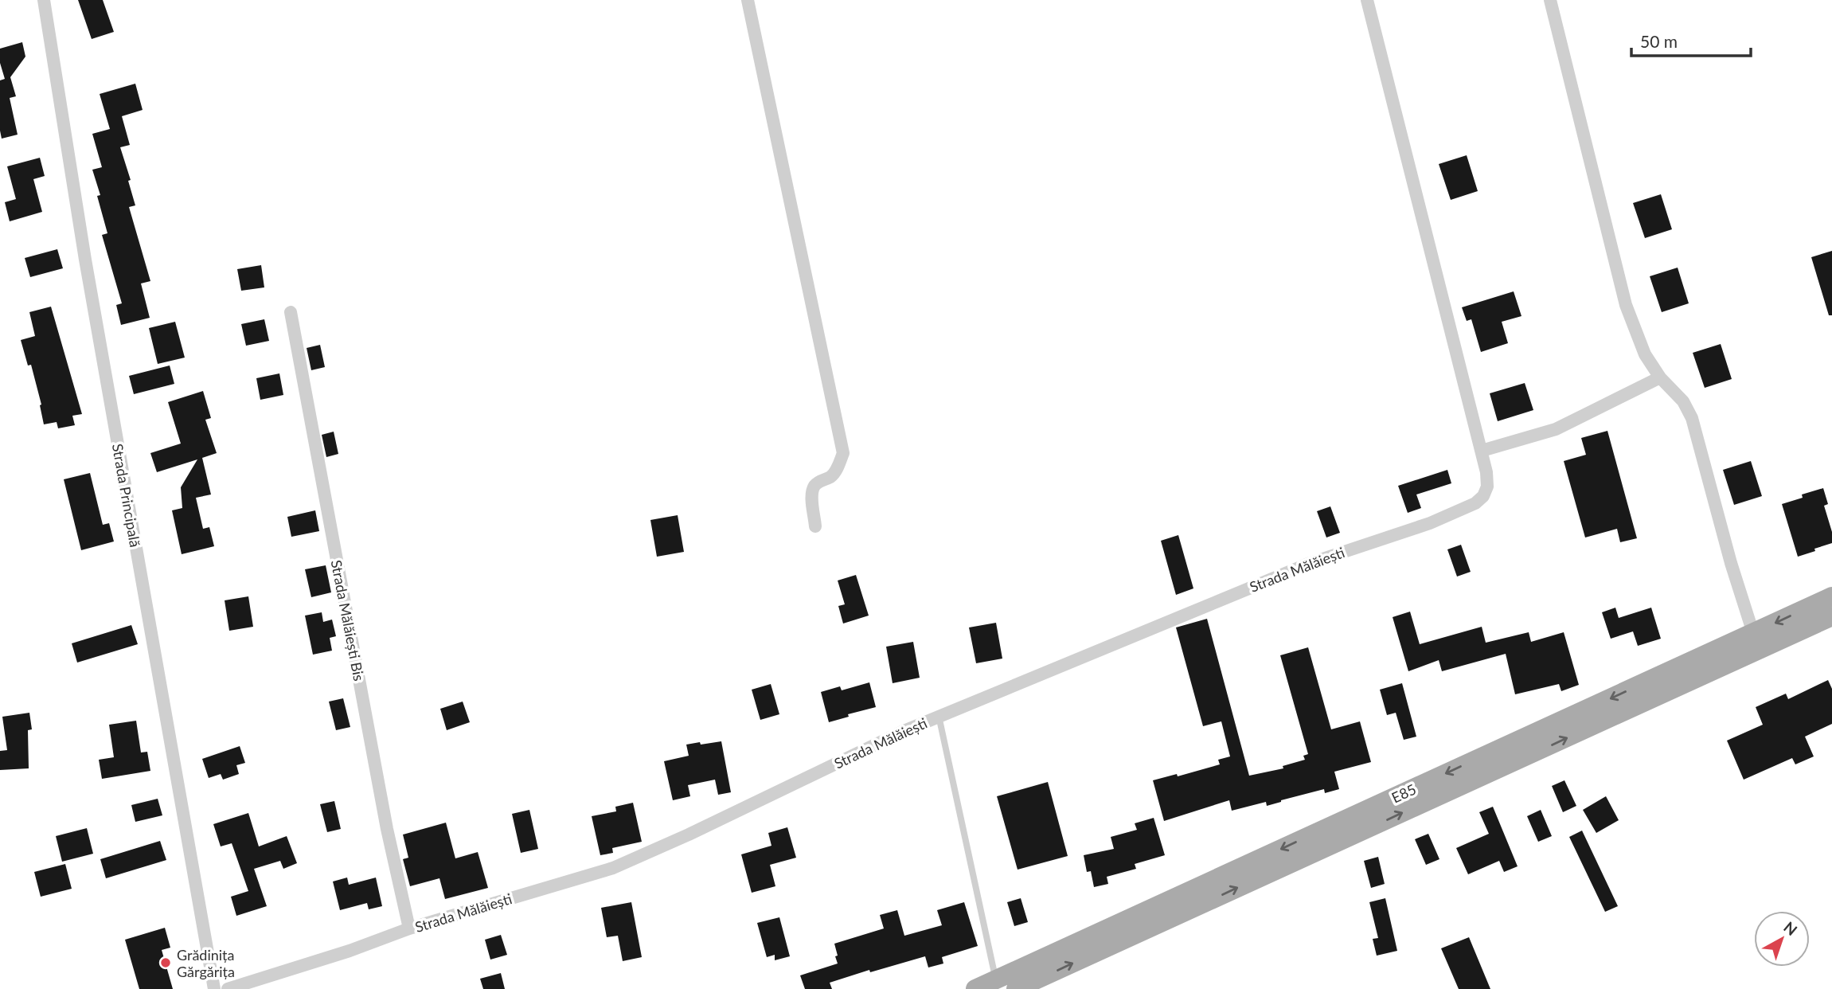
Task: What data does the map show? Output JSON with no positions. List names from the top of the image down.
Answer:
{
  "streets": {
    "main road": ["E85"],
    "street": ["Strada Principală", "Strada Mălăiești", "Strada Mălăiești Bis"]
  },
  "crossings": [
    ["Strada Mălăiești", "Strada Mălăiești Bis"]
  ],
  "places": ["Grădinița Gărgărița"],
  "scale_bar": "50 m",
  "north": "top right"
}
